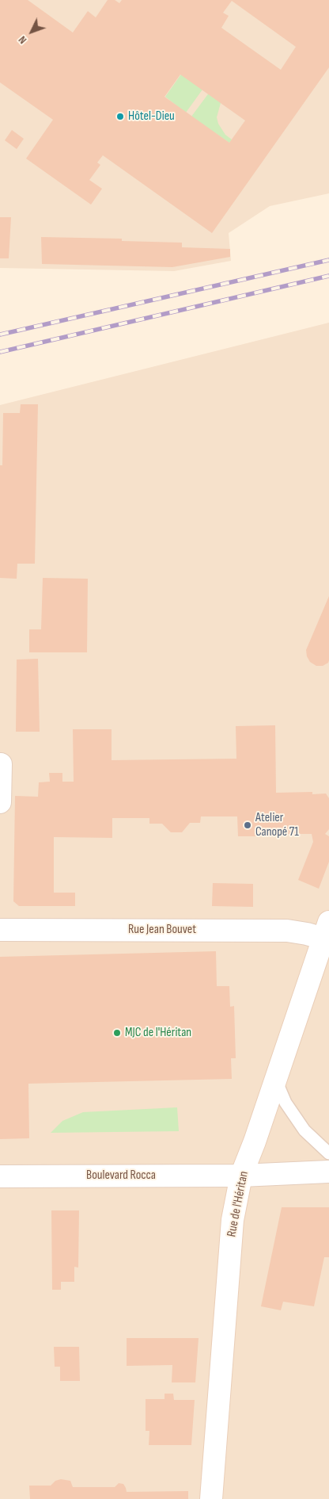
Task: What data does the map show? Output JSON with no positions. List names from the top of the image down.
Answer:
{
  "streets": {
    "street": ["Rue Jean Bouvet", "Boulevard Rocca", "Rue de l'Héritan"]
  },
  "crossings": [
    ["Rue Jean Bouvet", "Rue de l'Héritan"],
    ["Boulevard Rocca", "Rue de l'Héritan"]
  ],
  "places": ["Hôtel-Dieu", "Atelier Canopé 71", "MJC de l'Héritan"],
  "north": "bottom left"
}
